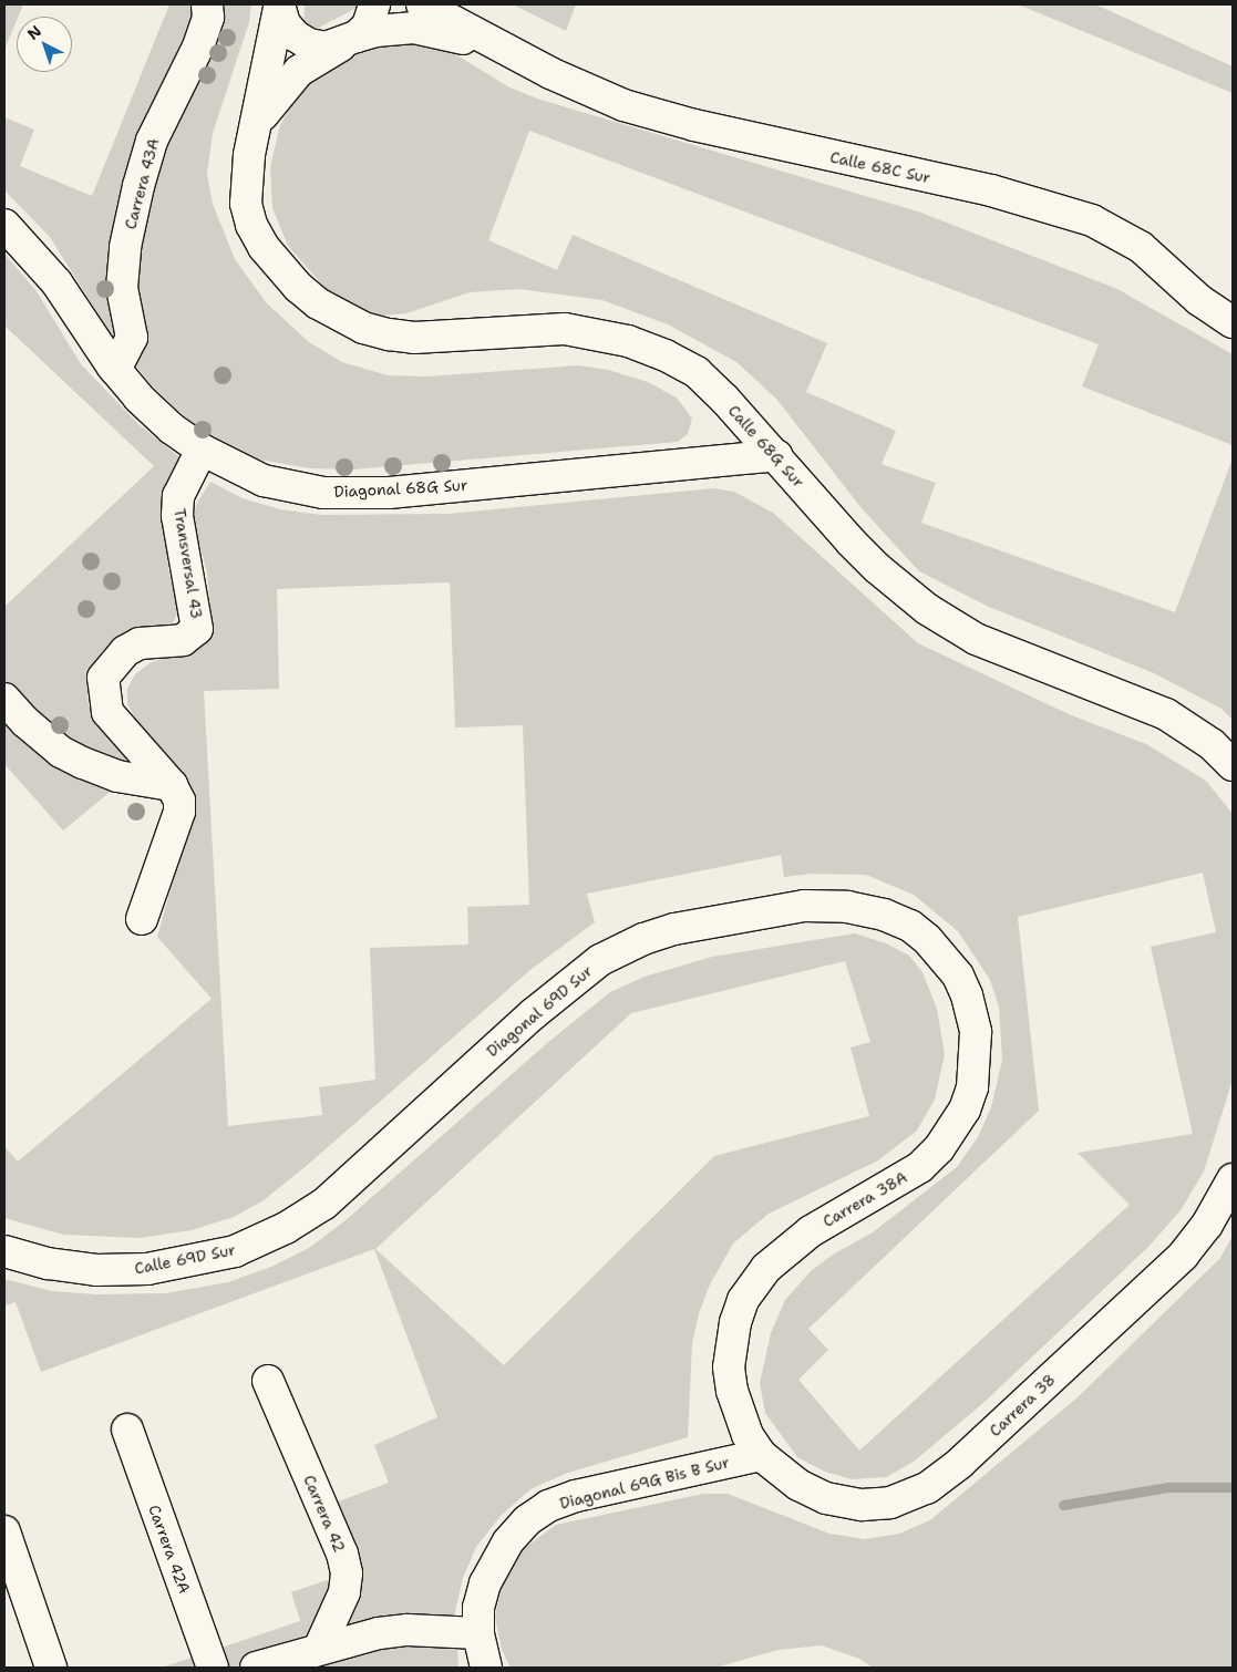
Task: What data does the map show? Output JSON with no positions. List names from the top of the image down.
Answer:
{
  "streets": {
    "street": [
      "Calle 68C Sur",
      "Carrera 43A",
      "Calle 68G Sur",
      "Diagonal 68G Sur",
      "Transversal 43",
      "Diagonal 69D Sur",
      "Carrera 38A",
      "Calle 69D Sur",
      "Carrera 38",
      "Diagonal 69G Bis B Sur",
      "Carrera 42",
      "Carrera 42A"
    ]
  },
  "crossings": [
    ["Carrera 43A", "Diagonal 68G Sur"],
    ["Calle 68G Sur", "Diagonal 68G Sur"],
    ["Diagonal 68G Sur", "Transversal 43"],
    ["Diagonal 69D Sur", "Carrera 38A"],
    ["Diagonal 69D Sur", "Calle 69D Sur"],
    ["Carrera 38A", "Carrera 38"],
    ["Carrera 38A", "Diagonal 69G Bis B Sur"],
    ["Carrera 38", "Diagonal 69G Bis B Sur"]
  ],
  "north": "top left"
}
